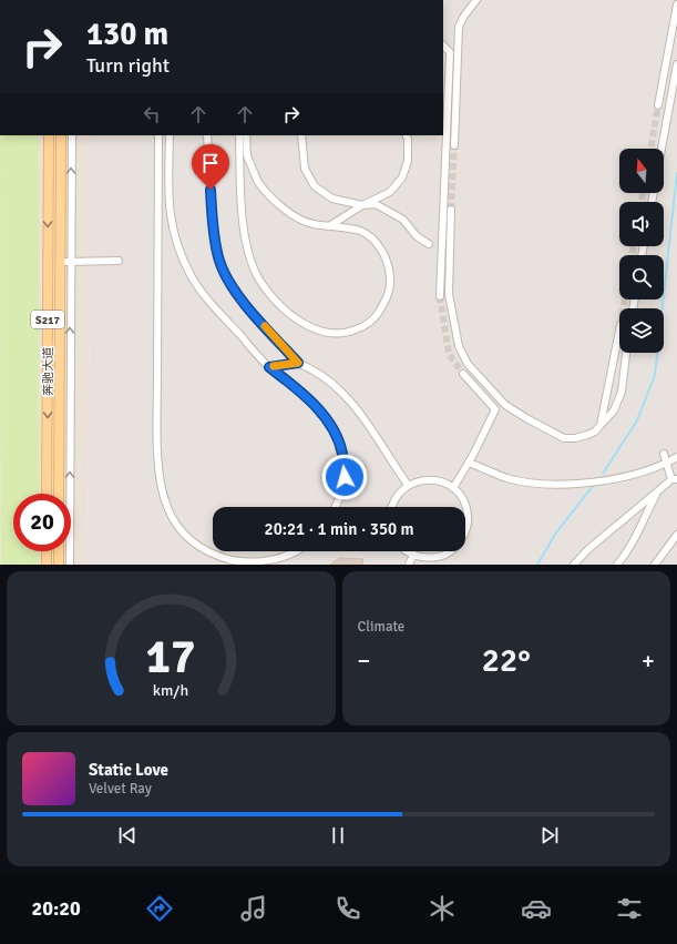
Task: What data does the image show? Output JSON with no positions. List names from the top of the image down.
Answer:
{
  "streets": {
    "main road": ["S217", "奔驰大道"]
  },
  "north": "top",
  "page": {
    "turn": ["130 m", "Turn right"],
    "limit": "20",
    "trip": "20:21 · 1 min · 350 m",
    "tile": "Climate",
    "heat": ["−", "22°", "+"],
    "song": ["Static Love", "Velvet Ray"],
    "tabs": "20:20",
    "gauge": ["17", "km/h"]
  }
}
